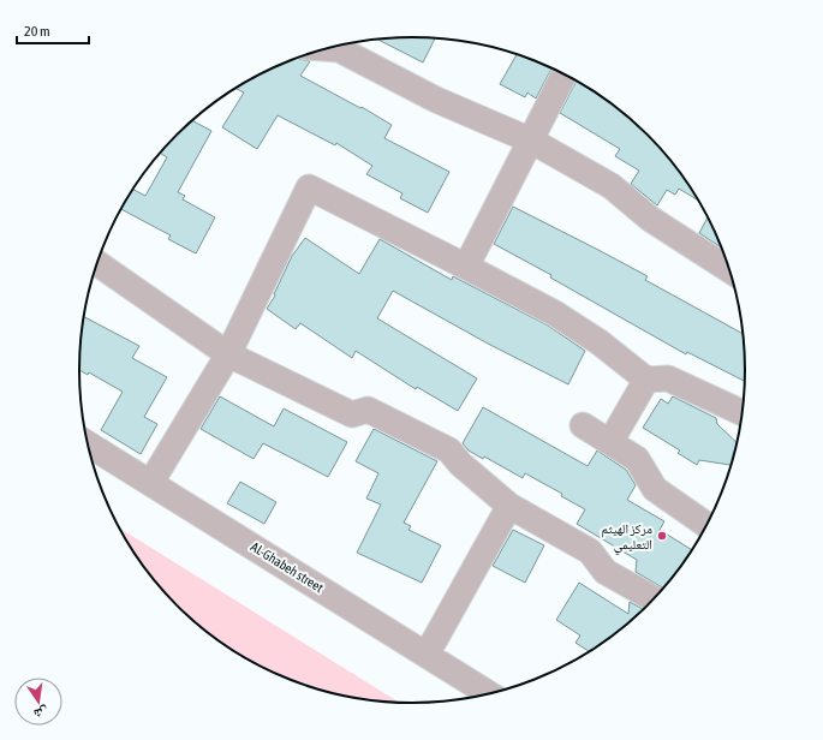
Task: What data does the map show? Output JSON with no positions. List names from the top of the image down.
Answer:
{
  "streets": {
    "street": ["AL-Ghabeh street"]
  },
  "places": ["مركز الهيثم التعليمي"],
  "scale_bar": "20 m",
  "north": "bottom"
}
